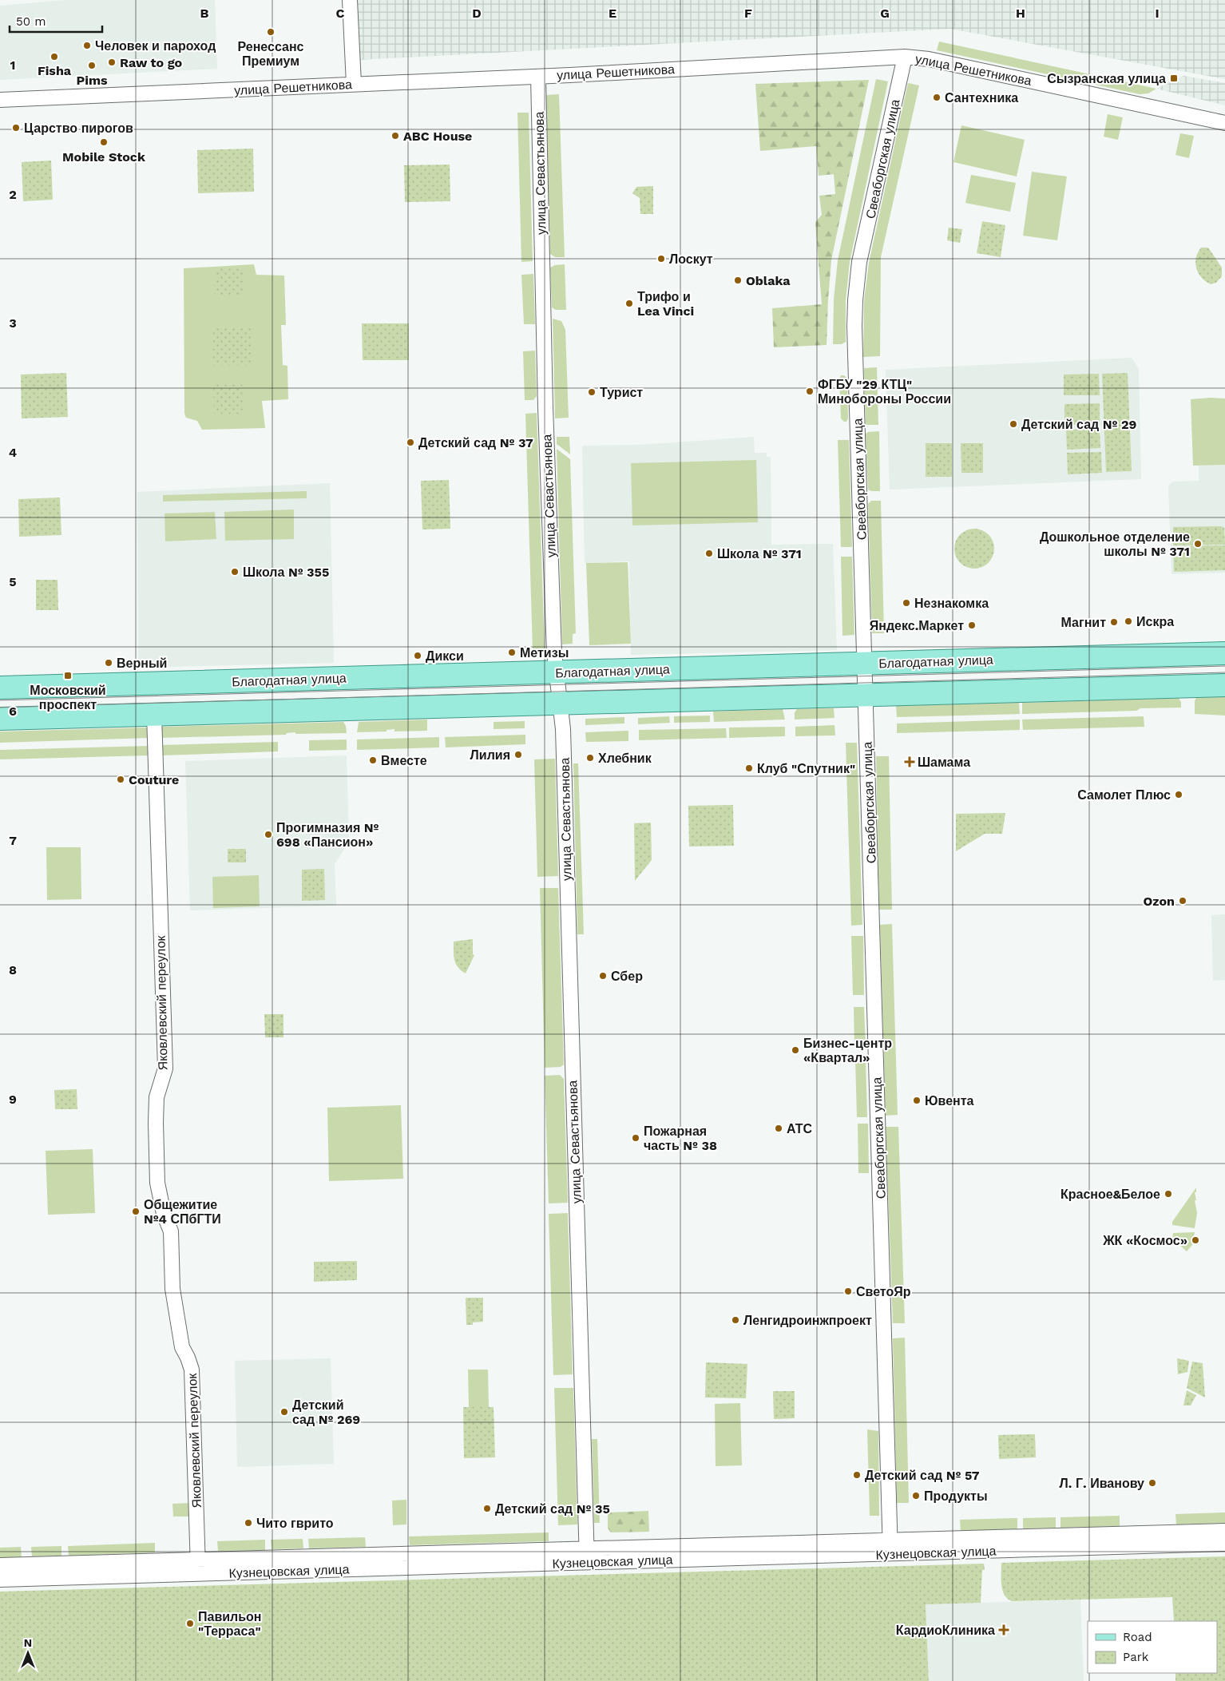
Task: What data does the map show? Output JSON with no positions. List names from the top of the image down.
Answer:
{
  "streets": {
    "main road": ["Благодатная улица"],
    "street": [
      "улица Решетникова",
      "Свеаборгская улица",
      "улица Севастьянова",
      "Яковлевский переулок",
      "Кузнецовская улица"
    ]
  },
  "crossings": [
    ["улица Решетникова", "Свеаборгская улица"],
    ["улица Решетникова", "улица Севастьянова"],
    ["Свеаборгская улица", "Благодатная улица"],
    ["Свеаборгская улица", "Кузнецовская улица"],
    ["улица Севастьянова", "Благодатная улица"],
    ["улица Севастьянова", "Кузнецовская улица"],
    ["Яковлевский переулок", "Кузнецовская улица"]
  ],
  "places": {
    "other": [
      "Ренессанс Премиум",
      "Человек и пароход",
      "Fisha",
      "Raw to go",
      "Pims",
      "Сантехника",
      "Царство пирогов",
      "ABC House",
      "Mobile Stock",
      "Лоскут",
      "Oblaka",
      "Трифо и Lea Vinci",
      "ФГБУ \"29 КТЦ\" Минобороны России",
      "Турист",
      "Детский сад № 29",
      "Детский сад № 37",
      "Дошкольное отделение школы № 371",
      "Школа № 371",
      "Школа № 355",
      "Незнакомка",
      "Искра",
      "Магнит",
      "Яндекс.Маркет",
      "Метизы",
      "Дикси",
      "Верный",
      "Лилия",
      "Хлебник",
      "Вместе",
      "Клуб \"Спутник\"",
      "Couture",
      "Самолет Плюс",
      "Прогимназия № 698 «Пансион»",
      "Ozon",
      "Сбер",
      "Бизнес-центр «Квартал»",
      "Ювента",
      "АТС",
      "Пожарная часть № 38",
      "Красное&Белое",
      "Общежитие №4 СПбГТИ",
      "ЖК «Космос»",
      "СветоЯр",
      "Ленгидроинжпроект",
      "Детский сад № 269",
      "Детский сад № 57",
      "Л. Г. Иванову",
      "Продукты",
      "Детский сад № 35",
      "Чито гврито",
      "Павильон \"Терраса\""
    ],
    "transit": ["Сызранская улица", "Московский проспект"],
    "health": ["Шамама", "КардиоКлиника"]
  },
  "legend": ["Road", "Park"],
  "scale_bar": "50 m",
  "north": "top",
  "grid": {
    "columns": [
      "B",
      "C",
      "D",
      "E",
      "F",
      "G",
      "H",
      "I"
    ],
    "rows": [
      "1",
      "2",
      "3",
      "4",
      "5",
      "6",
      "7",
      "8",
      "9"
    ]
  }
}
